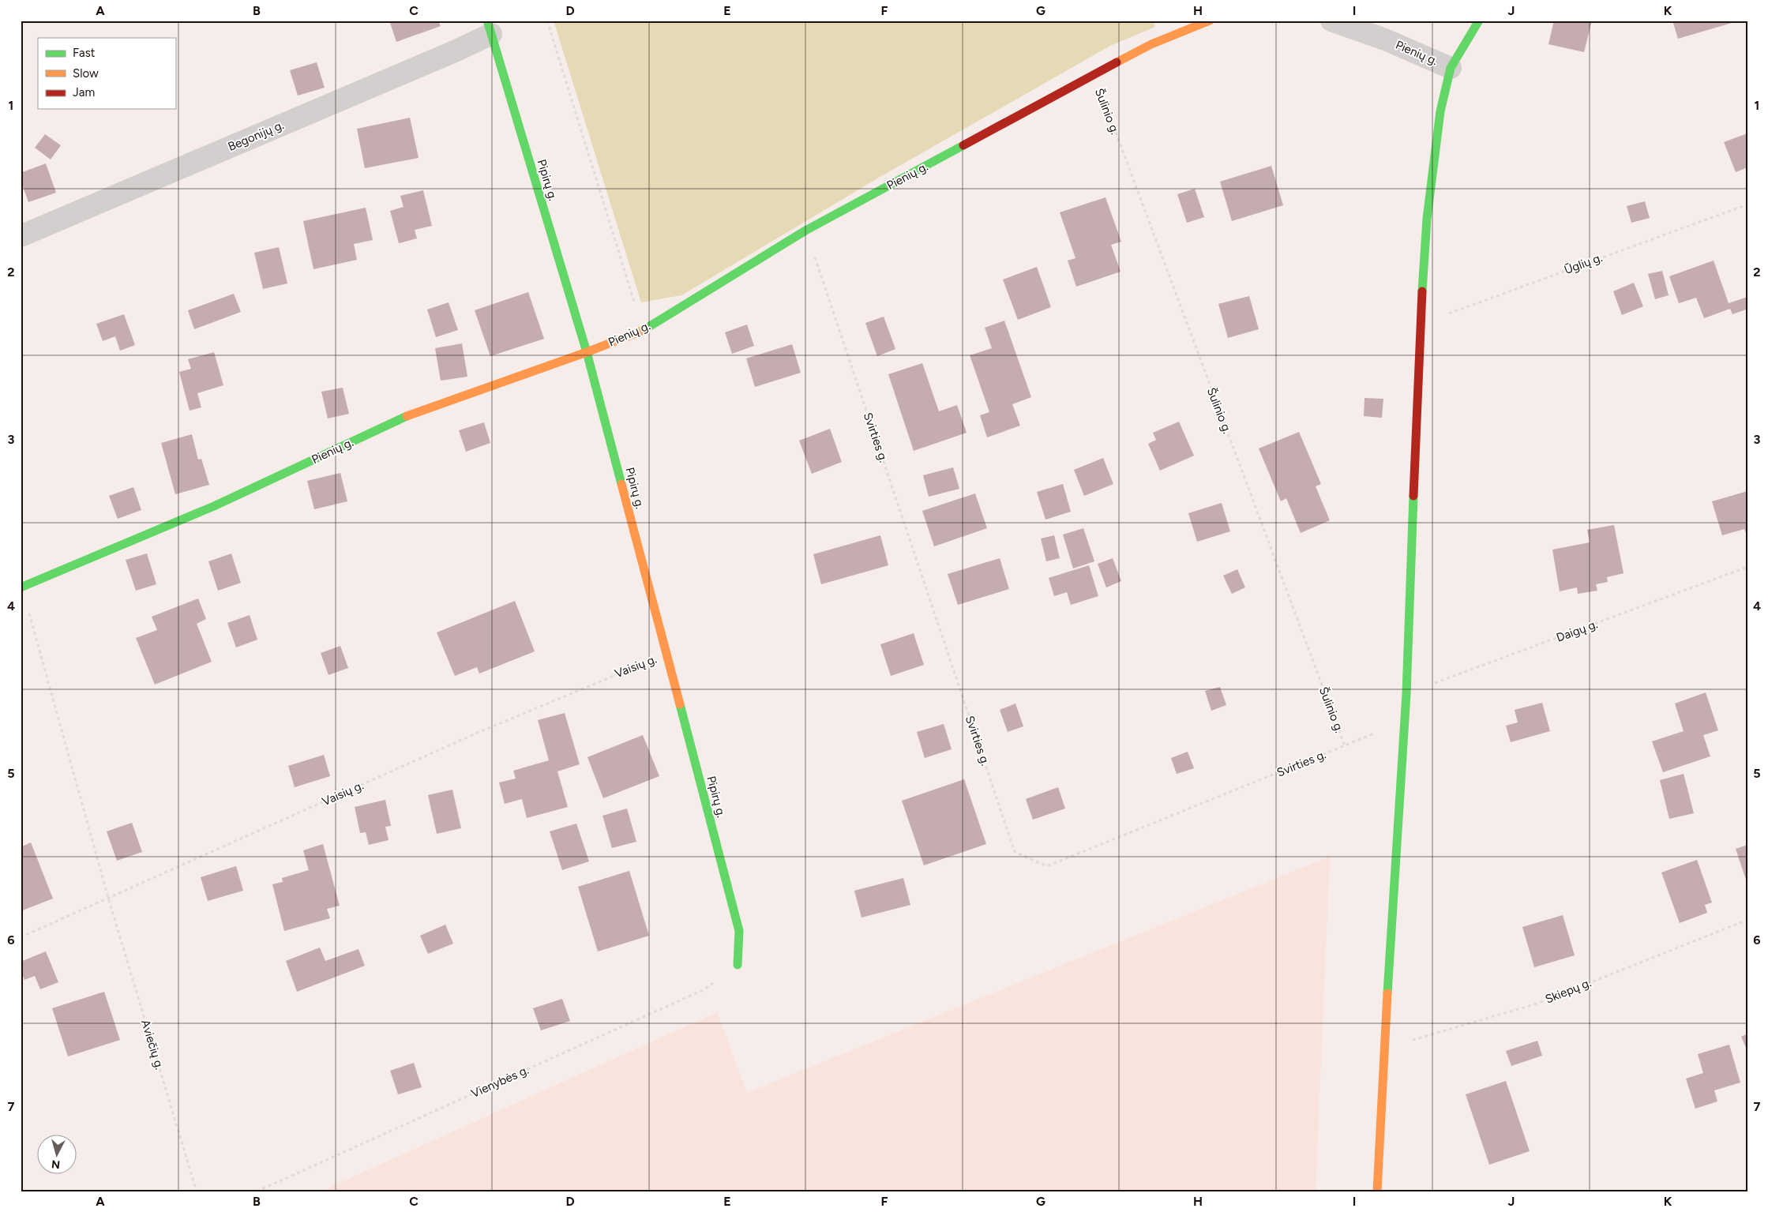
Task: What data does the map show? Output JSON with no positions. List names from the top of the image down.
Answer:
{
  "streets": {
    "street": ["Pienių g.", "Begonijų g.", "Pipirų g."],
    "path": [
      "Šulinio g.",
      "Ūglių g.",
      "Svirties g.",
      "Daigų g.",
      "Vaisių g.",
      "Skiepų g.",
      "Aviečių g.",
      "Vienybės g."
    ]
  },
  "crossings": [
    ["Pienių g.", "Šulinio g."],
    ["Pienių g.", "Pipirų g."],
    ["Pienių g.", "Svirties g."],
    ["Pienių g.", "Aviečių g."],
    ["Šulinio g.", "Svirties g."],
    ["Begonijų g.", "Pipirų g."],
    ["Pipirų g.", "Vaisių g."],
    ["Pipirų g.", "Vienybės g."],
    ["Vaisių g.", "Aviečių g."]
  ],
  "legend": ["Fast", "Slow", "Jam"],
  "north": "bottom",
  "grid": {
    "columns": [
      "A",
      "B",
      "C",
      "D",
      "E",
      "F",
      "G",
      "H",
      "I",
      "J",
      "K"
    ],
    "rows": [
      "1",
      "2",
      "3",
      "4",
      "5",
      "6",
      "7"
    ]
  }
}
